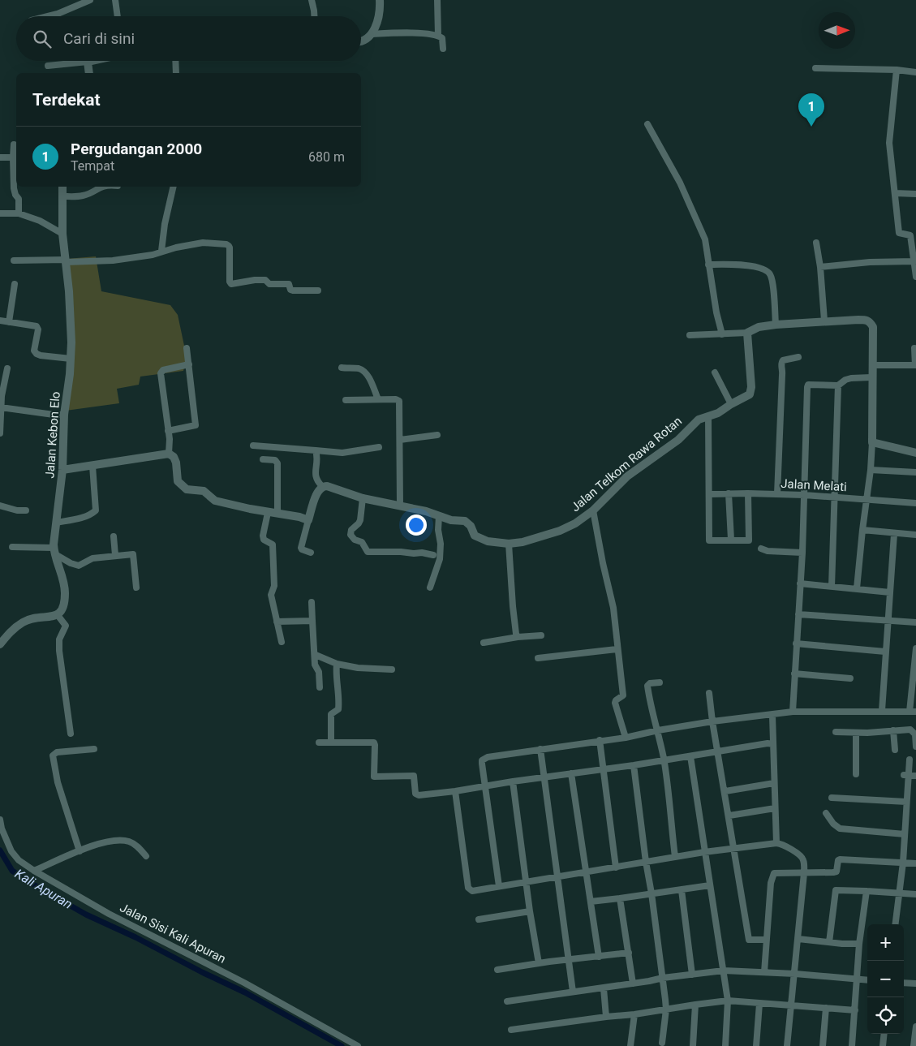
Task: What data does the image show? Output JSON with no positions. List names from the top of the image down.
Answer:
{
  "streets": {
    "street": [
      "Jalan Kebon Elo",
      "Jalan Telkom Rawa Rotan",
      "Jalan Melati",
      "Jalan Sisi Kali Apuran"
    ]
  },
  "water": ["Kali Apuran"],
  "north": "right",
  "page": {
    "search": "Cari di sini",
    "heading": "Terdekat",
    "pins": "1",
    "list": [
      {
        "mark": "1",
        "name": "Pergudangan 2000",
        "note": "Tempat",
        "value": "680 m"
      }
    ],
    "map_buttons": ["+", "−"]
  }
}
